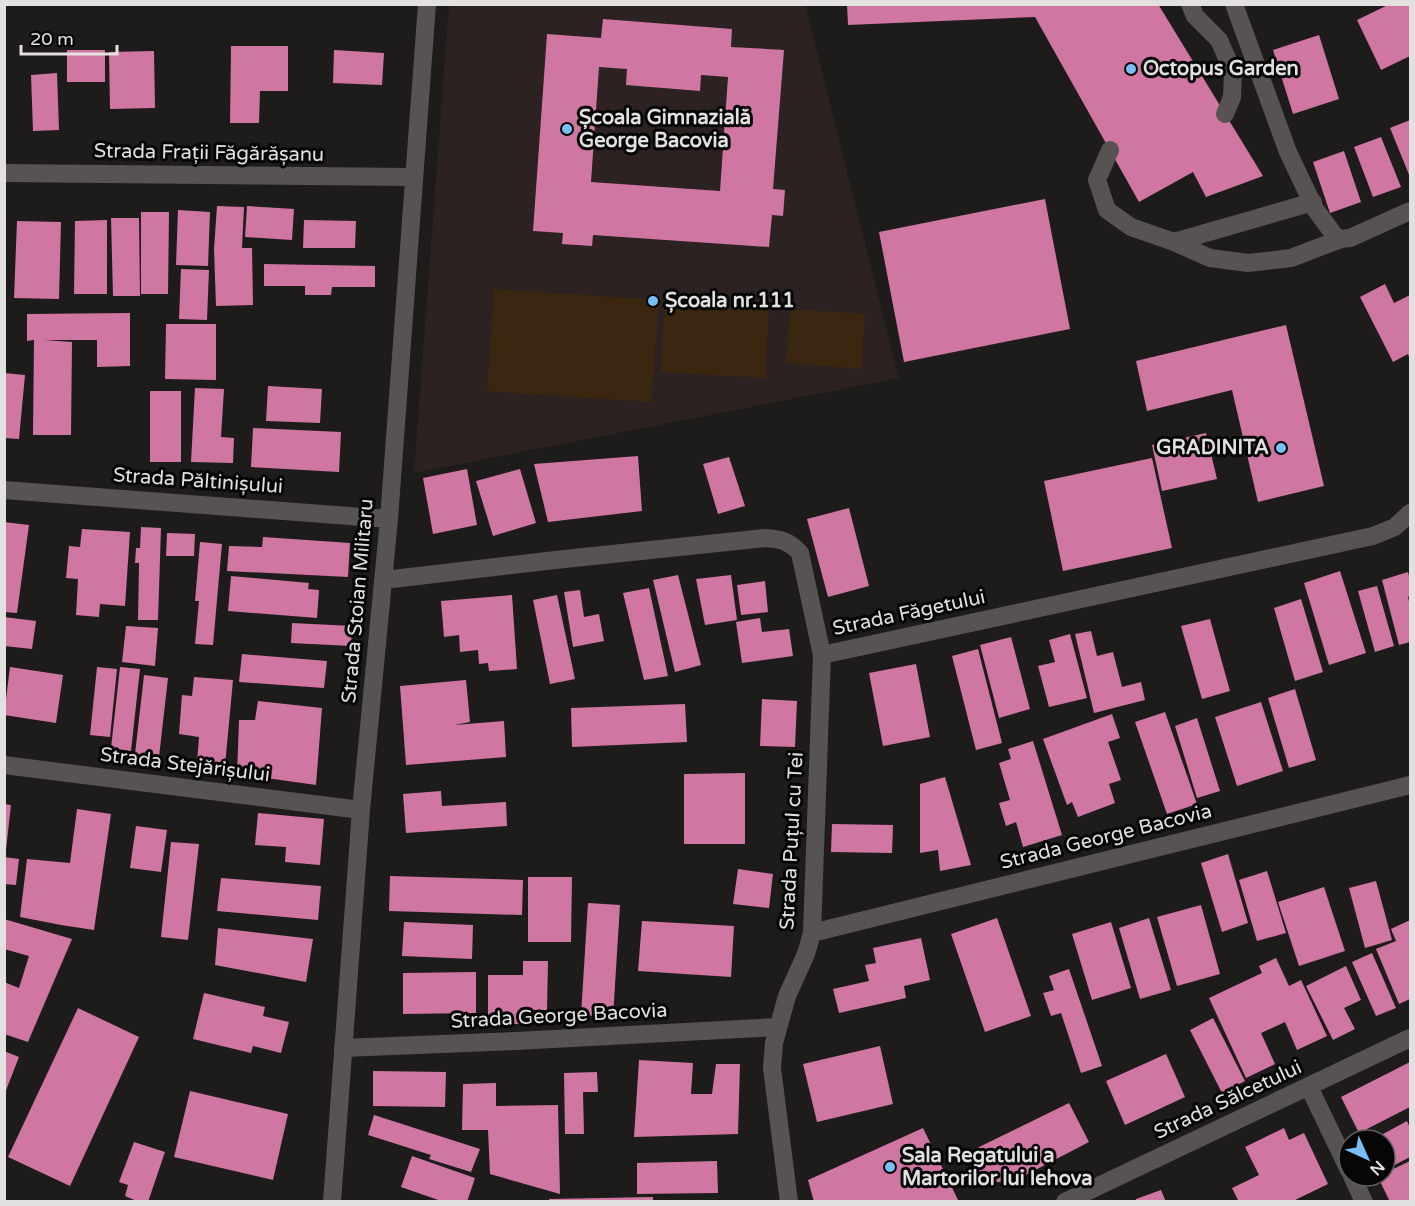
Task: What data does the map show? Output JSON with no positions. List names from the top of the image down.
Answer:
{
  "streets": {
    "street": [
      "Strada Frații Făgărășanu",
      "Strada Păltinișului",
      "Strada Stoian Militaru",
      "Strada Făgetului",
      "Strada Stejărișului",
      "Strada George Bacovia",
      "Strada Puțul cu Tei",
      "Strada Sălcetului"
    ]
  },
  "crossings": [
    ["Strada Frații Făgărășanu", "Strada Stoian Militaru"],
    ["Strada Păltinișului", "Strada Stoian Militaru"],
    ["Strada Stoian Militaru", "Strada Făgetului"],
    ["Strada Stoian Militaru", "Strada Stejărișului"],
    ["Strada Stoian Militaru", "Strada George Bacovia"],
    ["Strada Făgetului", "Strada Puțul cu Tei"],
    ["Strada George Bacovia", "Strada Puțul cu Tei"]
  ],
  "places": [
    "Octopus Garden",
    "Școala Gimnazială George Bacovia",
    "Școala nr.111",
    "GRADINITA",
    "Sala Regatului a Martorilor lui Iehova"
  ],
  "scale_bar": "20 m",
  "north": "bottom right"
}
